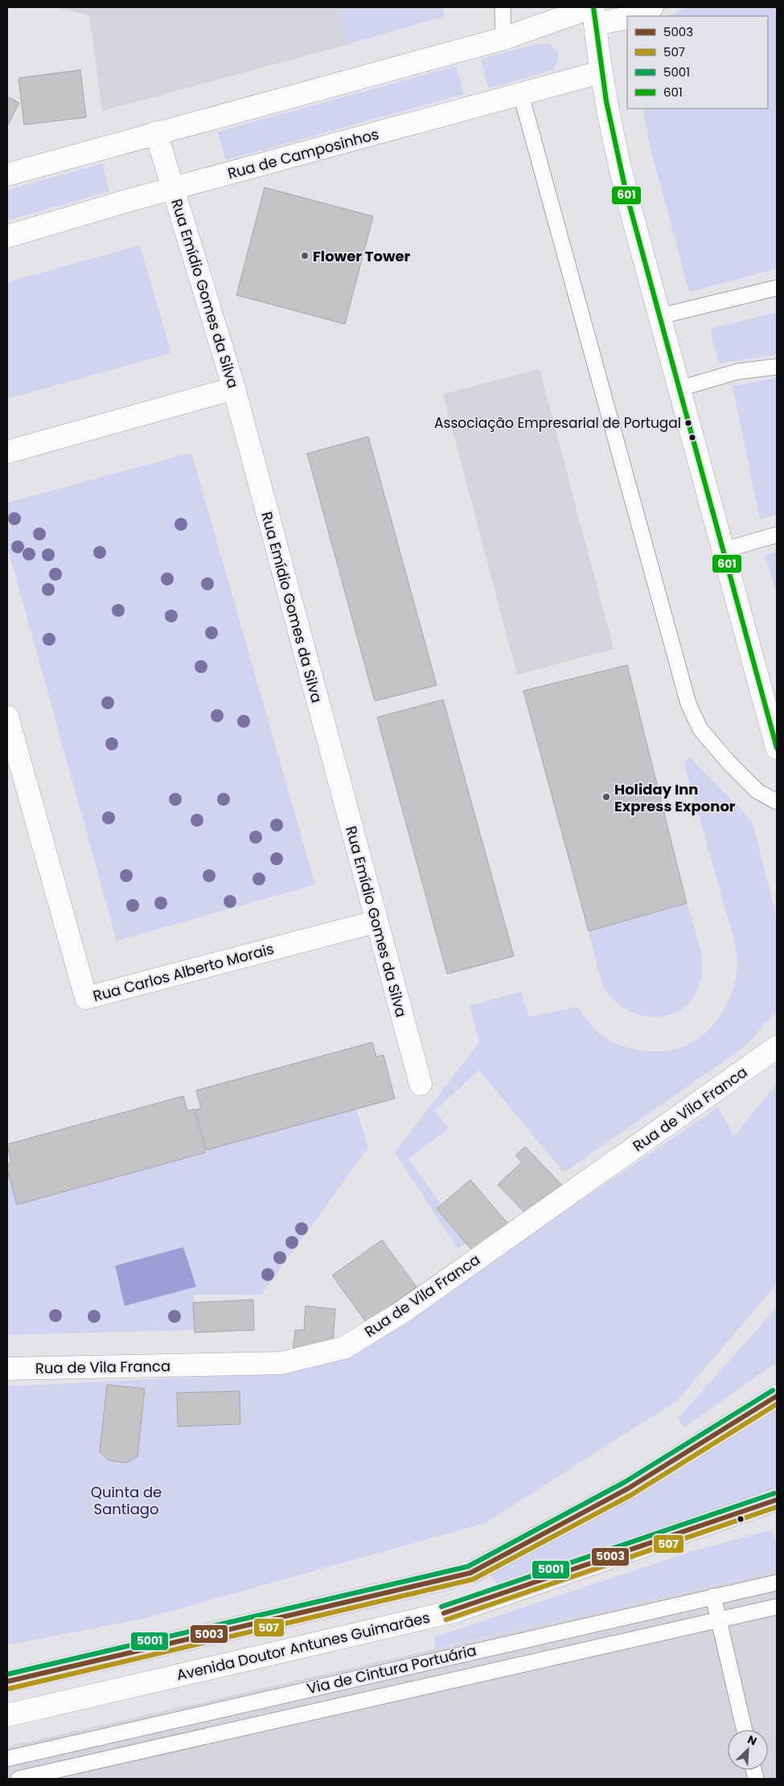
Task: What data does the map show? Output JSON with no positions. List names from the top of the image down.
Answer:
{
  "streets": {
    "street": [
      "Rua de Camposinhos",
      "Rua Emídio Gomes da Silva",
      "Rua Carlos Alberto Morais",
      "Rua de Vila Franca",
      "Avenida Doutor Antunes Guimarães"
    ],
    "lane": ["Via de Cintura Portuária"]
  },
  "crossings": [
    ["Rua de Camposinhos", "Rua Emídio Gomes da Silva"],
    ["Rua Emídio Gomes da Silva", "Rua Carlos Alberto Morais"]
  ],
  "parks": ["Quinta de Santiago"],
  "places": ["Flower Tower", "Associação Empresarial de Portugal", "Holiday Inn Express Exponor"],
  "lines": [
    "transit line 601",
    "transit line 5001",
    "transit line 5003",
    "transit line 507"
  ],
  "legend": [
    "5003",
    "507",
    "5001",
    "601"
  ],
  "north": "top right"
}
